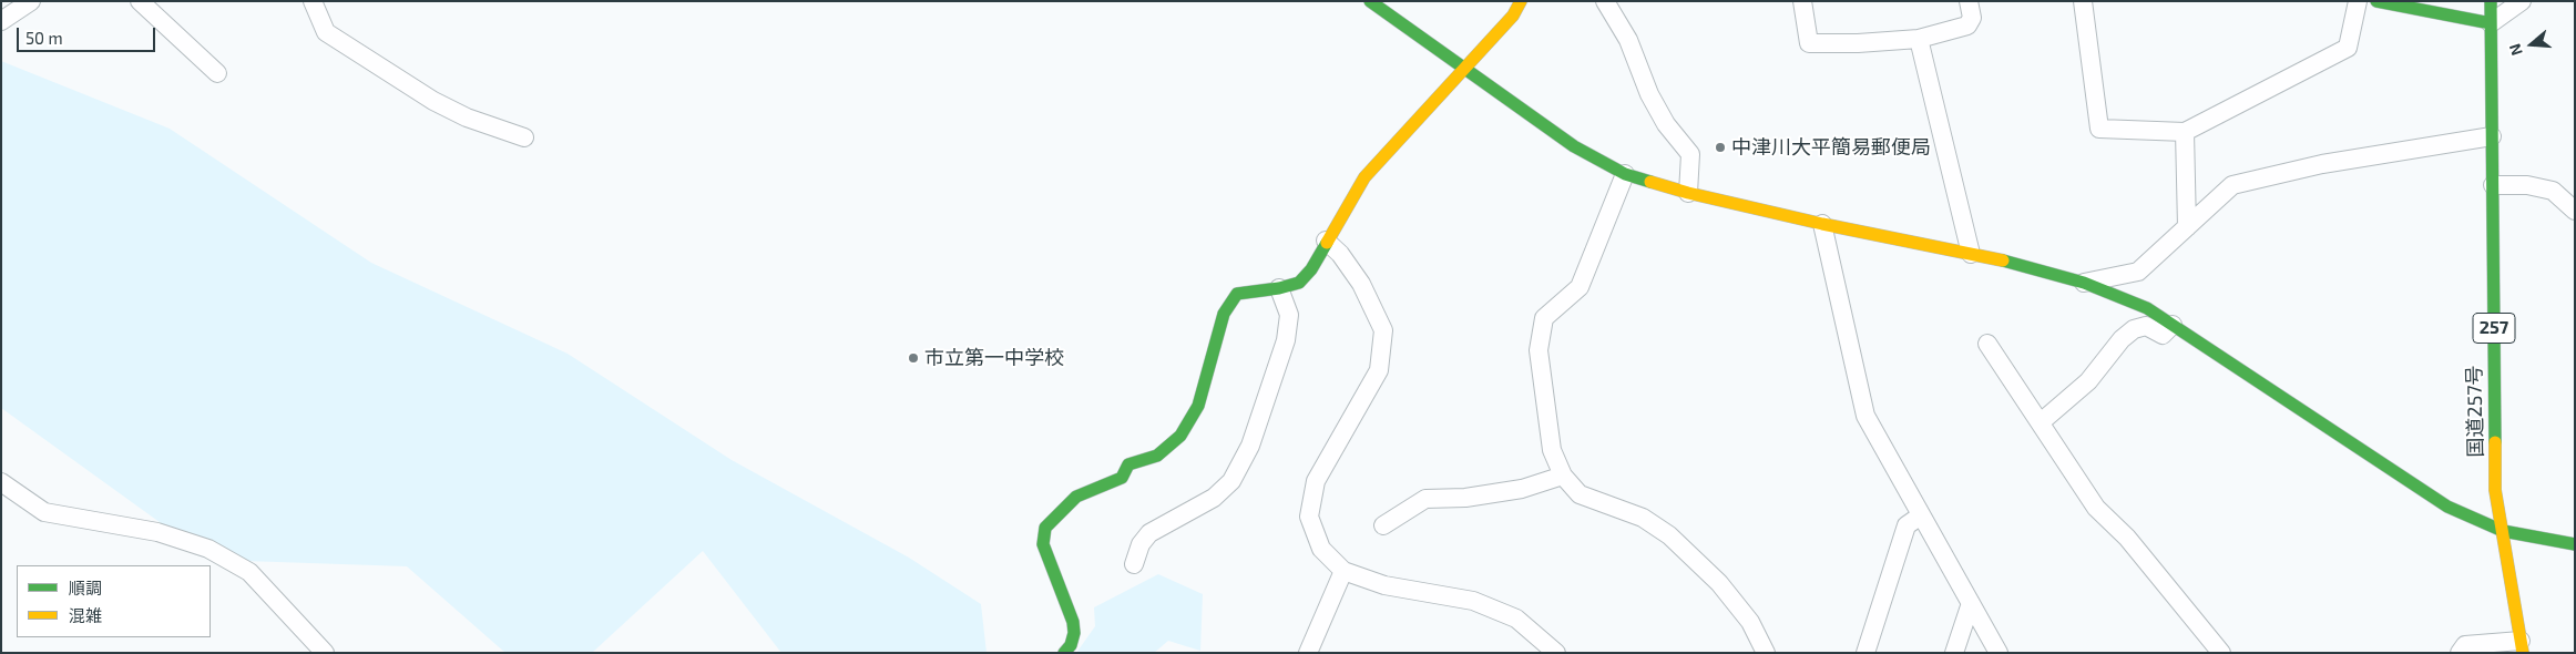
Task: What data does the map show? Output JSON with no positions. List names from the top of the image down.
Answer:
{
  "streets": {
    "main road": ["257", "国道257号"]
  },
  "places": ["中津川大平簡易郵便局", "市立第一中学校"],
  "legend": ["順調", "混雑"],
  "scale_bar": "50 m",
  "north": "left"
}
